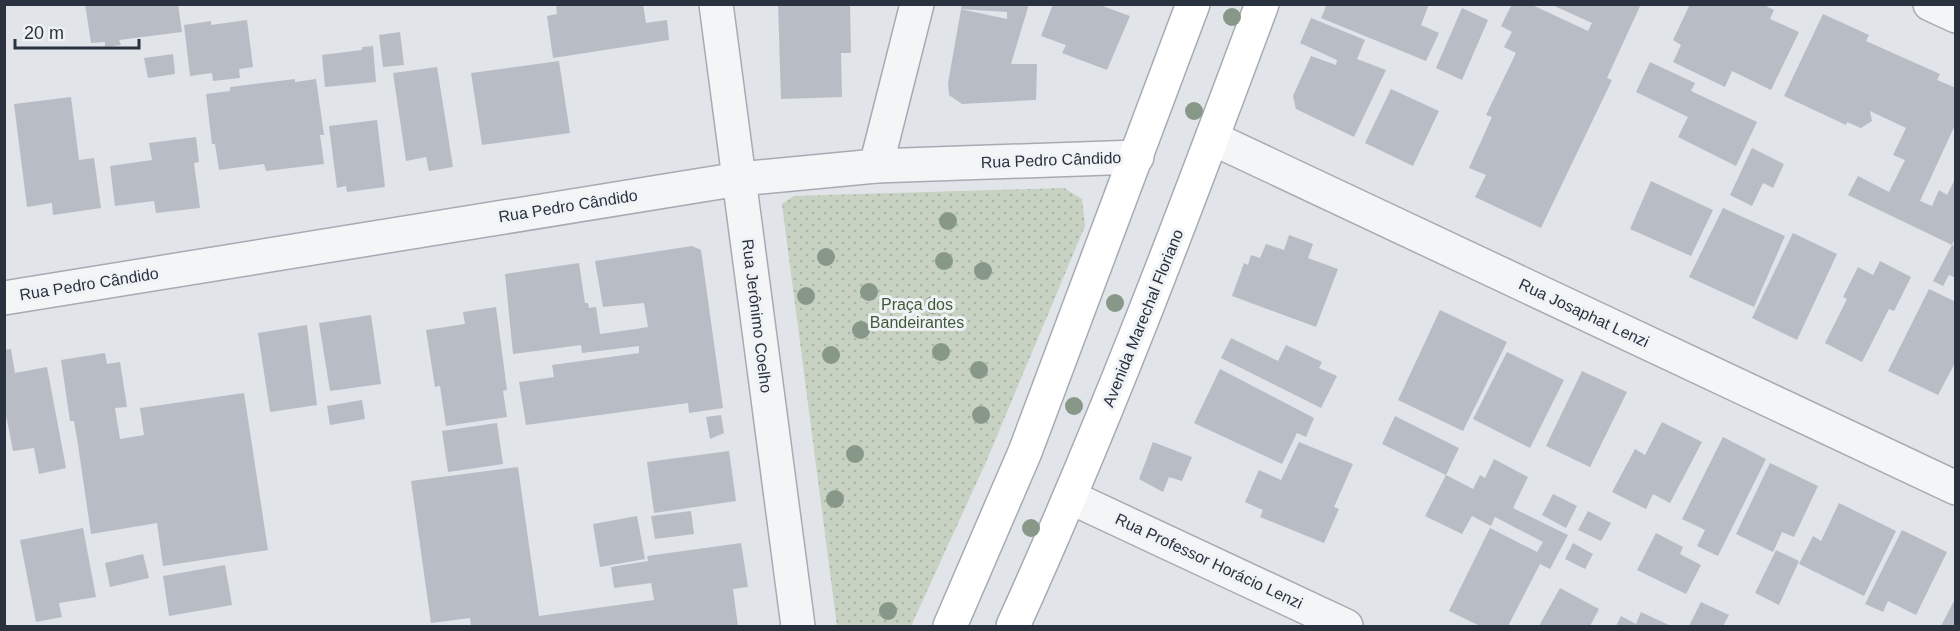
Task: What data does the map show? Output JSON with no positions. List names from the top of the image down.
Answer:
{
  "streets": {
    "main road": ["Avenida Marechal Floriano"],
    "street": [
      "Rua Pedro Cândido",
      "Rua Josaphat Lenzi",
      "Rua Jerônimo Coelho",
      "Rua Professor Horácio Lenzi"
    ]
  },
  "crossings": [
    ["Rua Pedro Cândido", "Rua Jerônimo Coelho"],
    ["Rua Josaphat Lenzi", "Avenida Marechal Floriano"],
    ["Avenida Marechal Floriano", "Rua Professor Horácio Lenzi"]
  ],
  "parks": ["Praça dos Bandeirantes"],
  "scale_bar": "20 m"
}
